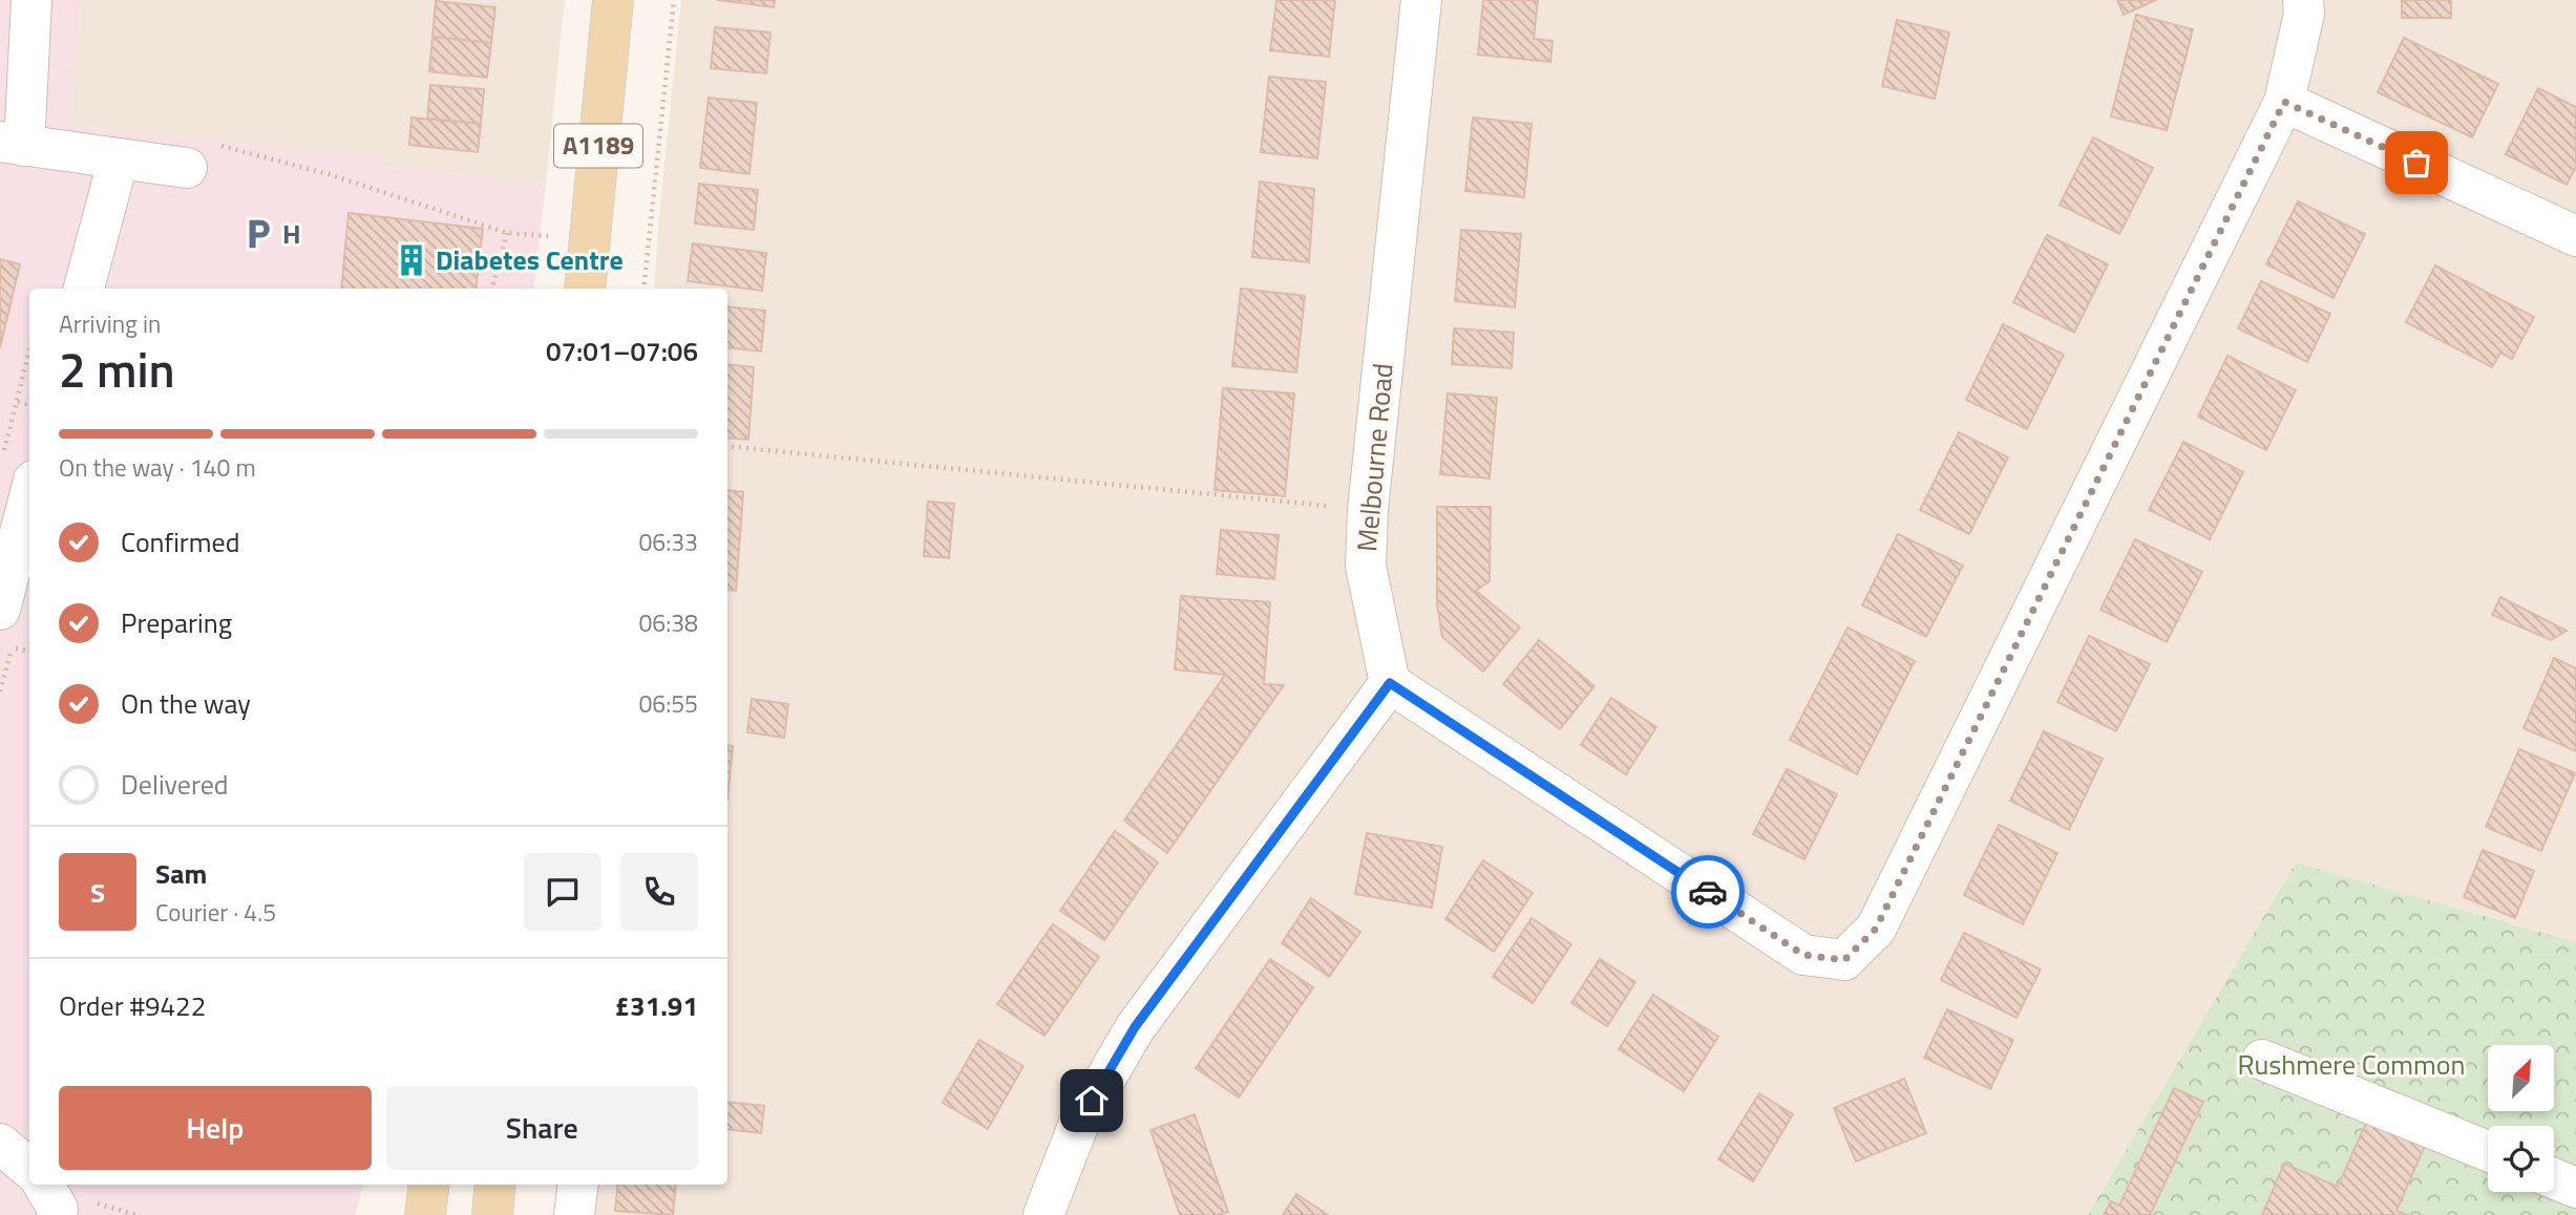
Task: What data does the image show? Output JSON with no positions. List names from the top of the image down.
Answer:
{
  "streets": {
    "main road": ["A1189"],
    "street": ["Melbourne Road"]
  },
  "parks": ["Rushmere Common"],
  "places": {
    "parking": ["H"],
    "building": ["Diabetes Centre"]
  },
  "north": "top right",
  "page": {
    "heading": ["2 min", "Arriving in", "07:01–07:06"],
    "panel": [
      "Sam",
      "Courier · 4.5",
      "Order #9422",
      "£31.91"
    ],
    "bar": "On the way · 140 m",
    "list": [
      ["Confirmed", "06:33"],
      ["Preparing", "06:38"],
      ["On the way", "06:55"],
      "Delivered"
    ],
    "round": "S",
    "buttons": ["Help", "Share"]
  }
}
